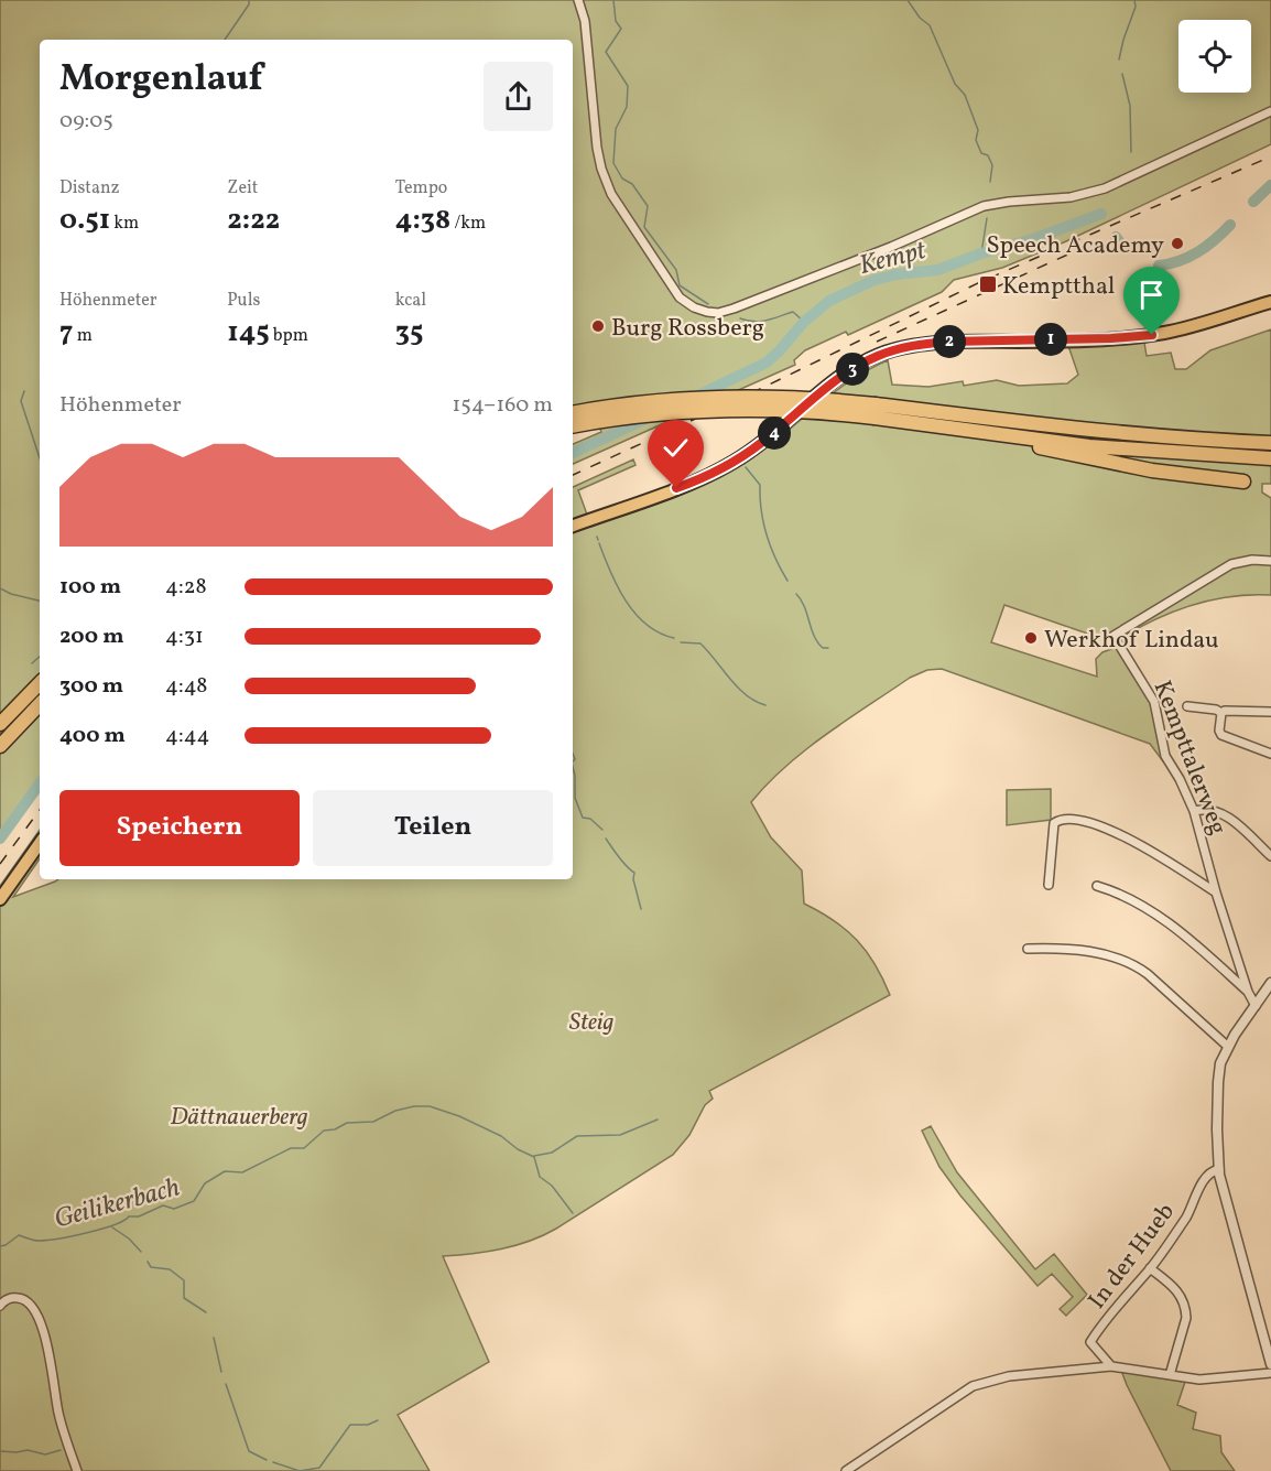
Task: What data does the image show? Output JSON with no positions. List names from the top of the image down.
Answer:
{
  "streets": {
    "street": ["Kempttalerweg", "In der Hueb"]
  },
  "water": ["Kempt", "Geilikerbach"],
  "parks": ["Steig", "Dättnauerberg"],
  "places": {
    "other": ["Speech Academy", "Burg Rossberg", "Werkhof Lindau"],
    "transit": ["Kemptthal"]
  },
  "page": {
    "heading": ["Morgenlauf", "09:05"],
    "stats": [
      ["Distanz", "0.51 km"],
      ["Zeit", "2:22"],
      ["Tempo", "4:38 /km"],
      ["Höhenmeter", "7 m"],
      ["Puls", "145 bpm"],
      ["kcal", "35"]
    ],
    "pins": [
      "1",
      "2",
      "3",
      "4"
    ],
    "chart": ["Höhenmeter", "154–160 m"],
    "list": [
      {
        "name": "100 m",
        "note": "4:28"
      },
      {
        "name": "200 m",
        "note": "4:31"
      },
      {
        "name": "300 m",
        "note": "4:48"
      },
      {
        "name": "400 m",
        "note": "4:44"
      }
    ],
    "buttons": ["Speichern", "Teilen"]
  }
}
